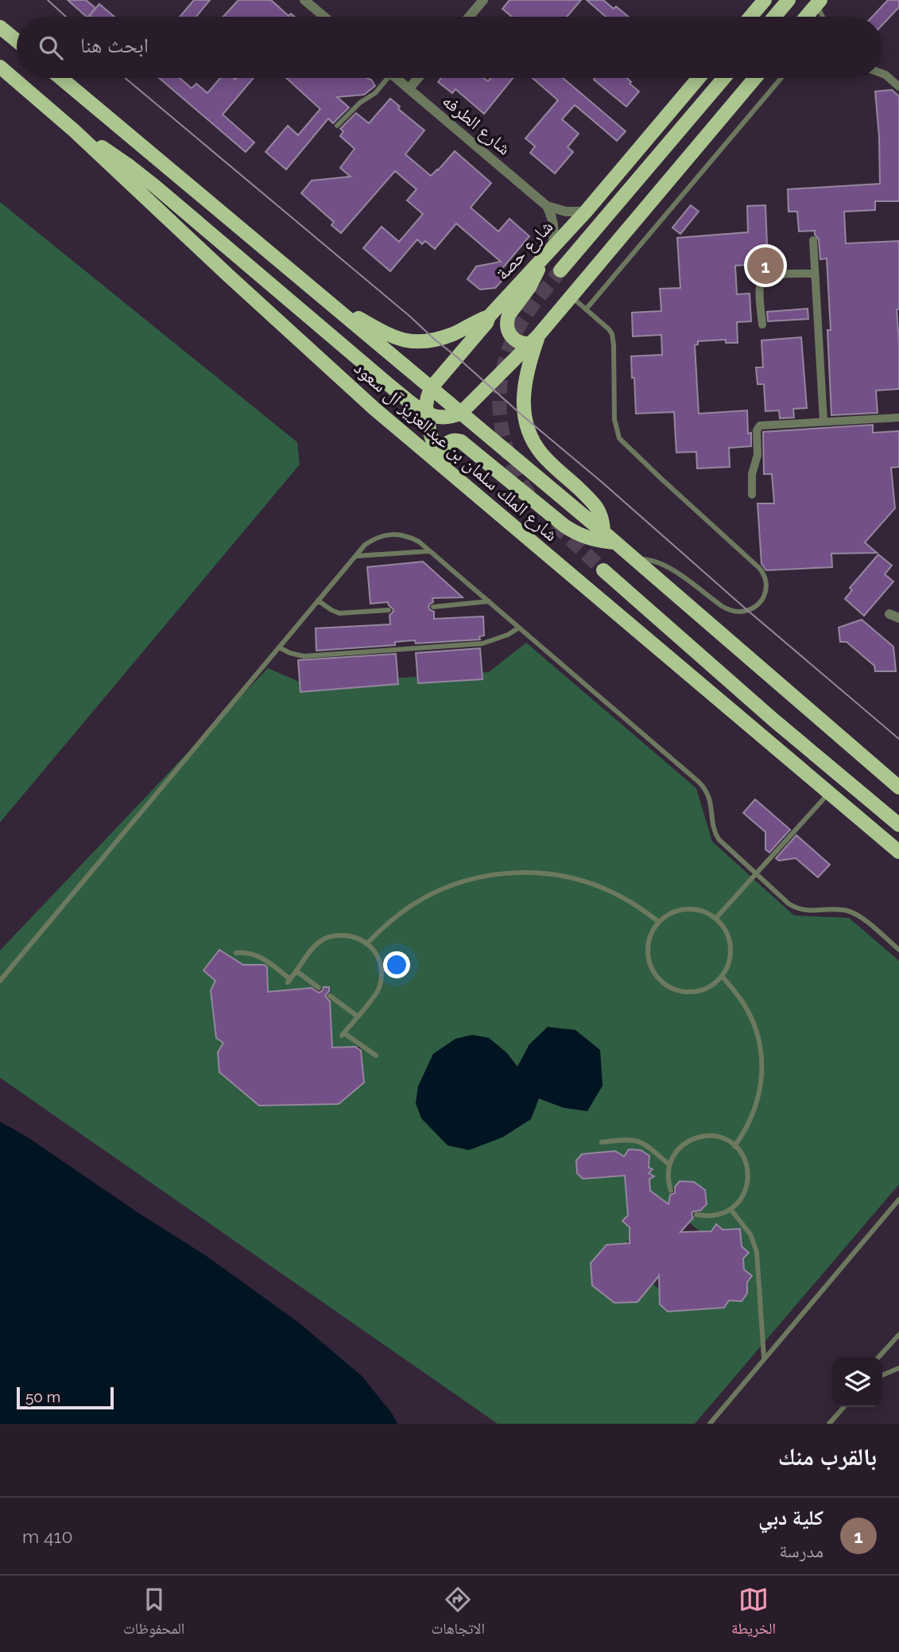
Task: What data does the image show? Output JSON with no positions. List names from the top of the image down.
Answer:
{
  "streets": {
    "main road": ["شارع حصة", "شارع الملك سلمان بن عبدالعزيز آل سعود"],
    "street": ["شارع الطرفه"]
  },
  "crossings": [
    ["شارع الطرفه", "شارع حصة"],
    ["شارع حصة", "شارع الملك سلمان بن عبدالعزيز آل سعود"]
  ],
  "scale_bar": "50 m",
  "page": {
    "search": "ابحث هنا",
    "pins": "1",
    "scale": "50 m",
    "heading": "بالقرب منك",
    "list": [
      {
        "mark": "1",
        "name": "كلية دبي",
        "note": "مدرسة",
        "value": "410 m"
      }
    ],
    "nav": ["الخريطة", "الاتجاهات", "المحفوظات"]
  }
}
